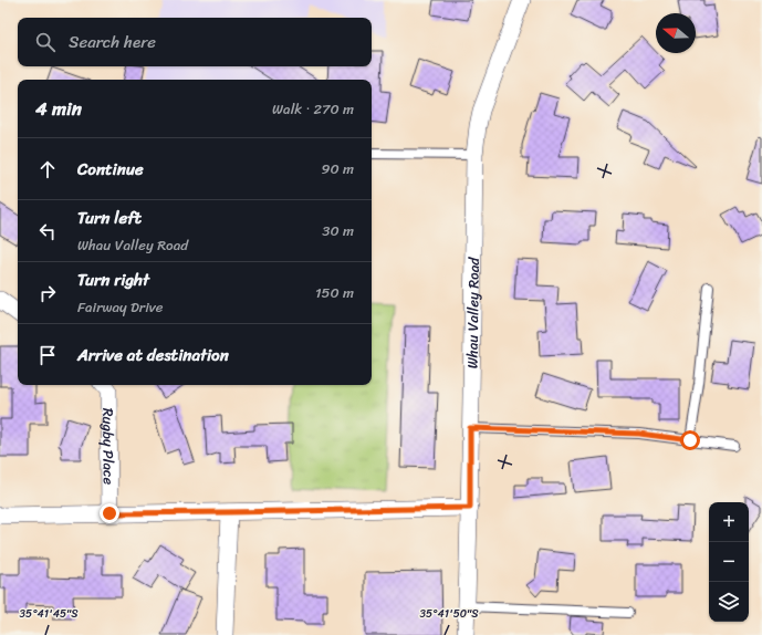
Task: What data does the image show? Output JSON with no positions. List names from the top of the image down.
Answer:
{
  "streets": {
    "street": ["Whau Valley Road", "Rugby Place"]
  },
  "north": "left",
  "page": {
    "search": "Search here",
    "heading": ["4 min", "Walk · 270 m"],
    "list": [
      ["Continue", "90 m"],
      ["Turn left", "Whau Valley Road", "30 m"],
      ["Turn right", "Fairway Drive", "150 m"],
      "Arrive at destination"
    ],
    "map_buttons": ["+", "−"]
  },
  "coordinates": ["35°41'45\"S", "35°41'50\"S"]
}
